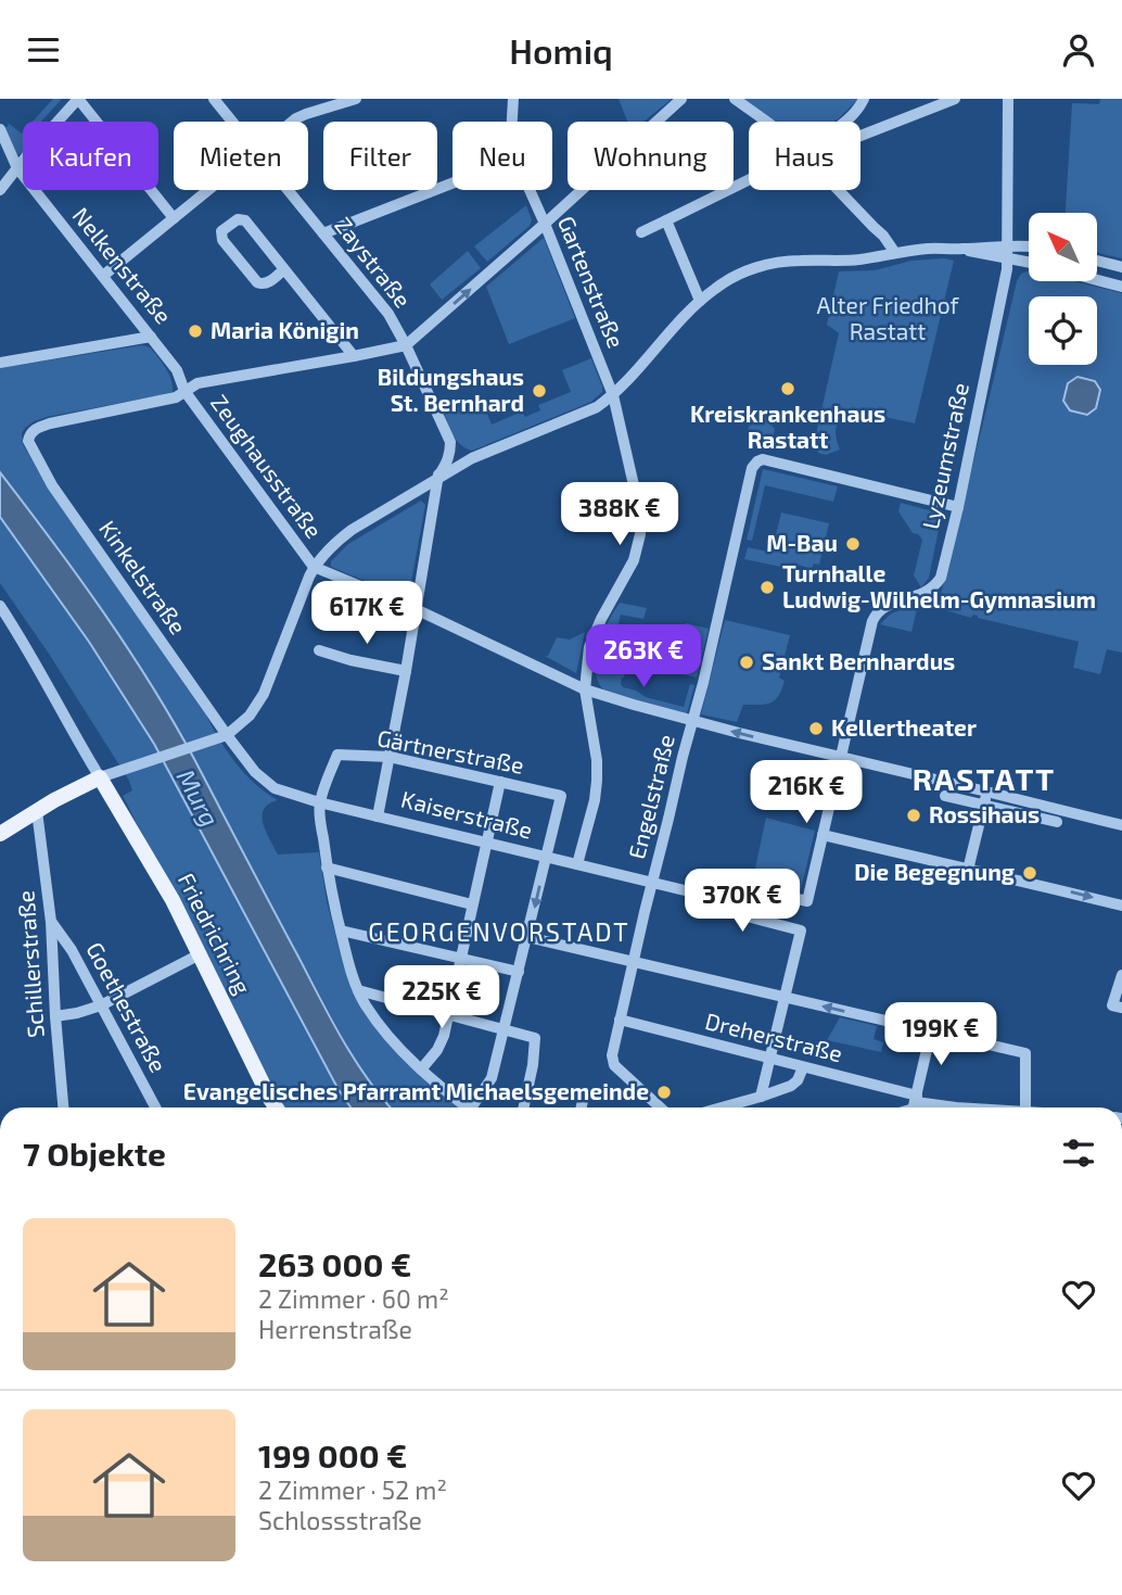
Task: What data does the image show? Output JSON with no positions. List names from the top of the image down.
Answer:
{
  "streets": {
    "main road": ["Friedrichring"],
    "street": [
      "Zaystraße",
      "Nelkenstraße",
      "Gartenstraße",
      "Lyzeumstraße",
      "Zeughausstraße",
      "Kinkelstraße",
      "Gärtnerstraße",
      "Engelstraße",
      "Kaiserstraße",
      "Schillerstraße",
      "Goethestraße",
      "Dreherstraße"
    ]
  },
  "crossings": [
    ["Nelkenstraße", "Zeughausstraße"],
    ["Nelkenstraße", "Kinkelstraße"],
    ["Gartenstraße", "Kaiserstraße"],
    ["Lyzeumstraße", "Engelstraße"],
    ["Lyzeumstraße", "Kaiserstraße"],
    ["Zeughausstraße", "Kinkelstraße"],
    ["Kinkelstraße", "Kaiserstraße"],
    ["Gärtnerstraße", "Kaiserstraße"],
    ["Engelstraße", "Kaiserstraße"],
    ["Engelstraße", "Dreherstraße"],
    ["Schillerstraße", "Goethestraße"]
  ],
  "districts": ["RASTATT", "GEORGENVORSTADT"],
  "water": ["Murg"],
  "parks": ["Alter Friedhof Rastatt"],
  "places": [
    "Maria Königin",
    "Kreiskrankenhaus Rastatt",
    "Bildungshaus St. Bernhard",
    "M-Bau",
    "Turnhalle Ludwig-Wilhelm-Gymnasium",
    "Sankt Bernhardus",
    "Kellertheater",
    "Rossihaus",
    "Die Begegnung",
    "Evangelisches Pfarramt Michaelsgemeinde"
  ],
  "north": "top left",
  "page": {
    "header": "Homiq",
    "chip": [
      "Kaufen",
      "Mieten",
      "Filter",
      "Neu",
      "Wohnung",
      "Haus"
    ],
    "price": [
      "388K €",
      "617K €",
      "263K €",
      "216K €",
      "370K €",
      "225K €",
      "199K €"
    ],
    "heading": "7 Objekte",
    "list": [
      {
        "name": "263 000 €",
        "note": "2 Zimmer · 60 m² · Herrenstraße"
      },
      {
        "name": "199 000 €",
        "note": "2 Zimmer · 52 m² · Schlossstraße"
      }
    ]
  }
}
